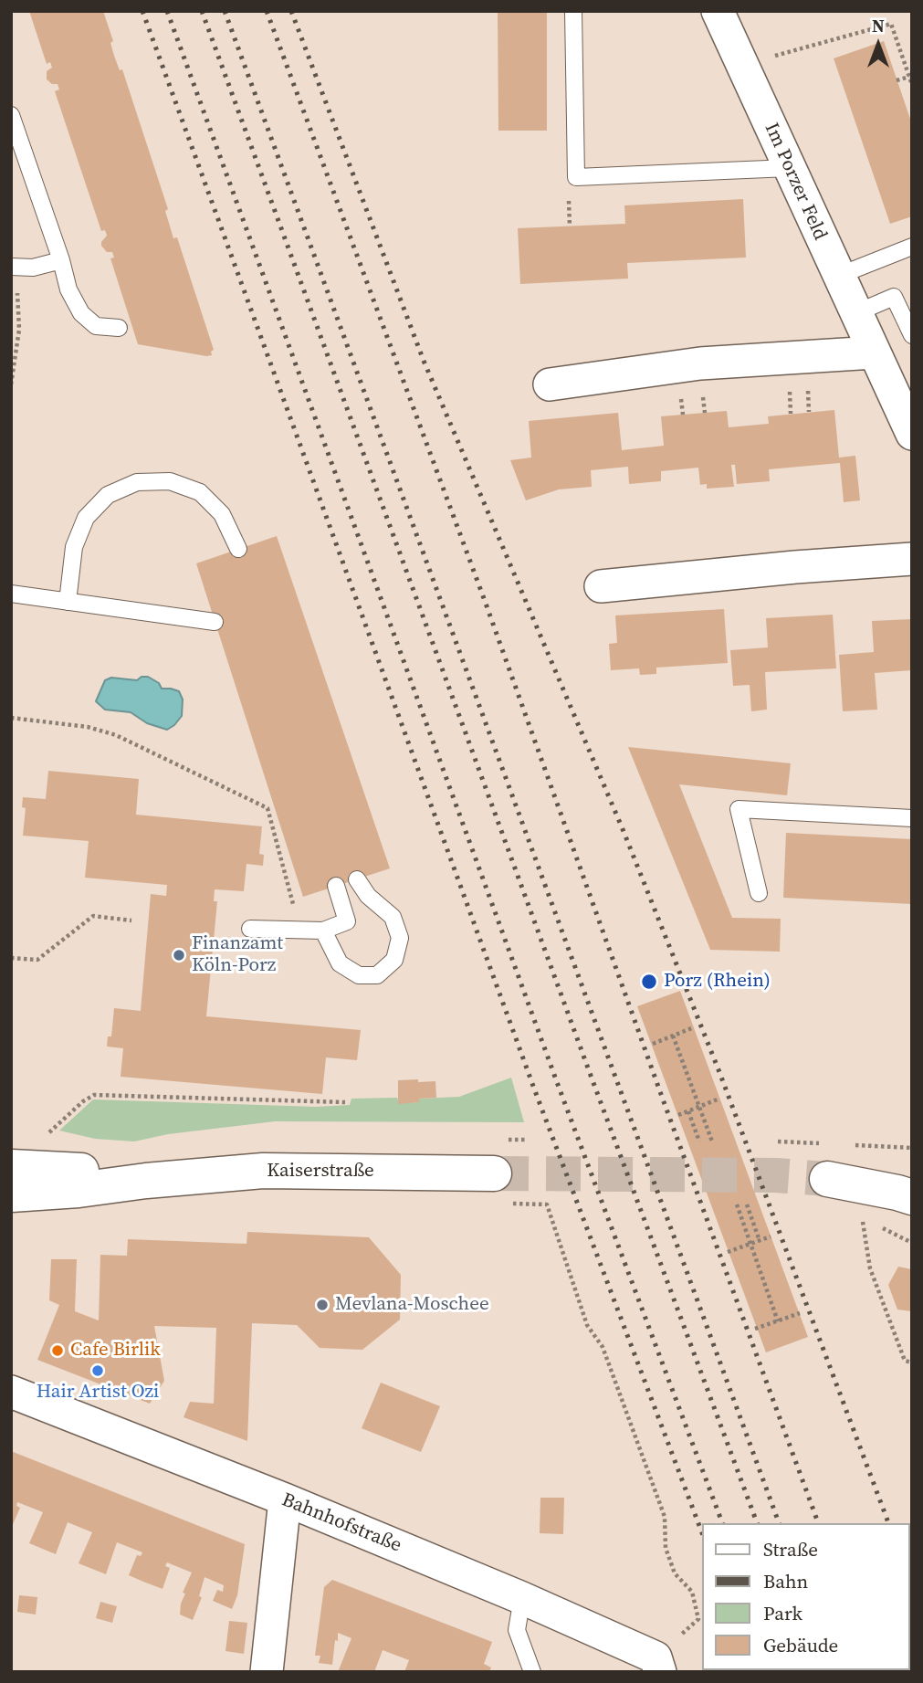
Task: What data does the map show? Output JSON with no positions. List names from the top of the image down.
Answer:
{
  "streets": {
    "main road": ["Kaiserstraße"],
    "street": ["Im Porzer Feld", "Bahnhofstraße"]
  },
  "places": [
    "Finanzamt Köln-Porz",
    "Porz (Rhein)",
    "Mevlana-Moschee",
    "Cafe Birlik",
    "Hair Artist Ozi"
  ],
  "legend": [
    "Straße",
    "Bahn",
    "Park",
    "Gebäude"
  ],
  "north": "top"
}
